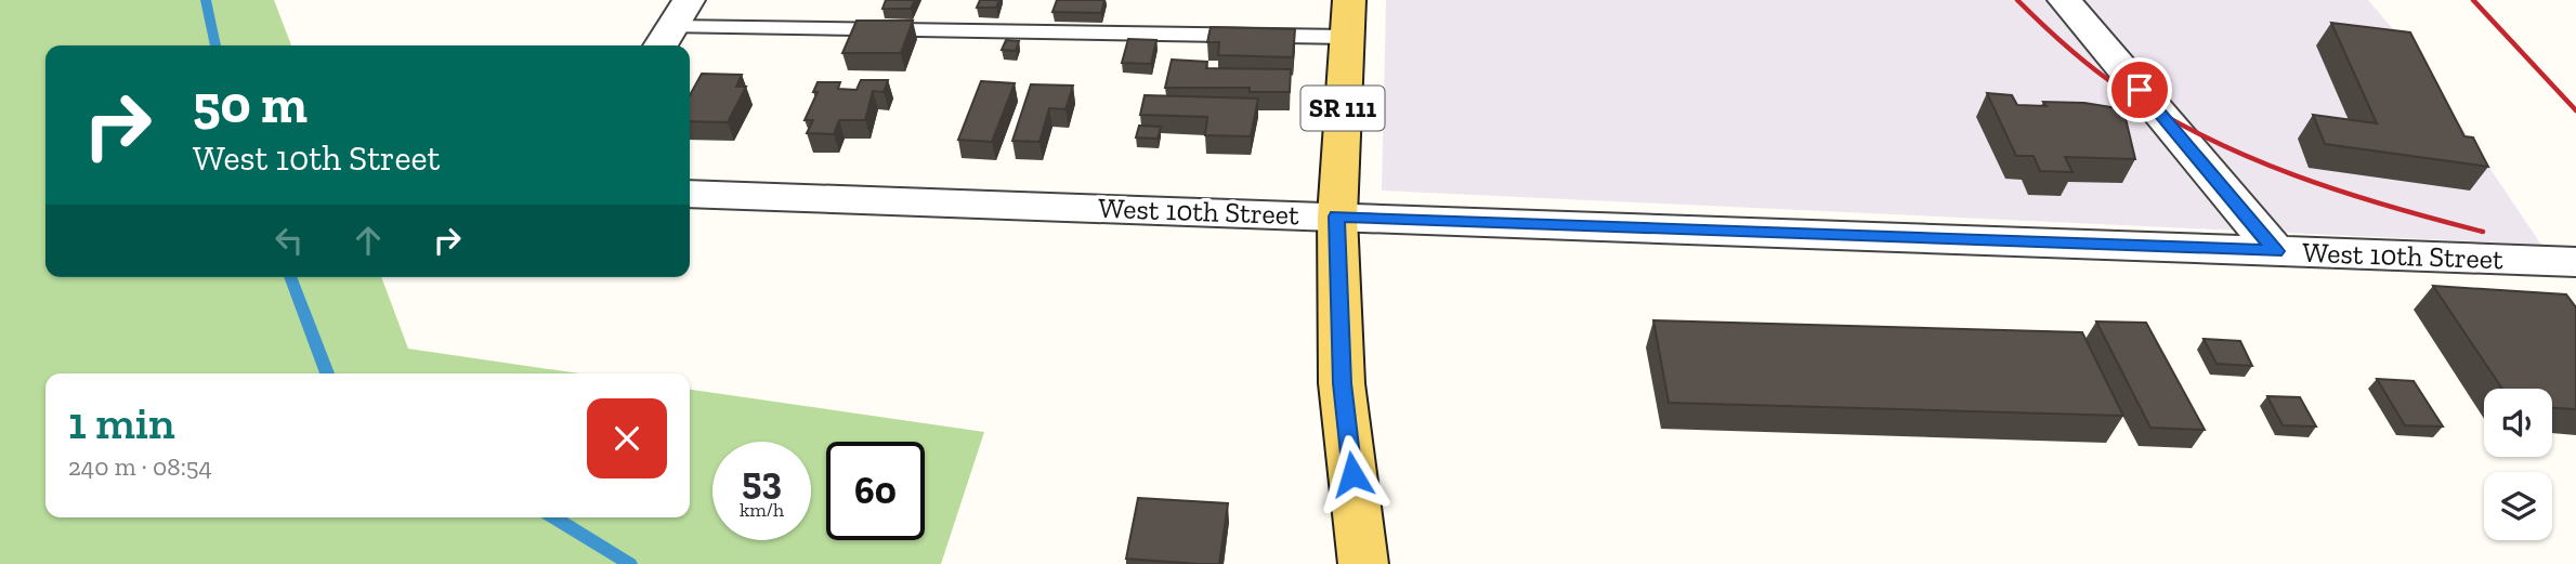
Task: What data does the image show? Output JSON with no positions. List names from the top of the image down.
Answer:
{
  "streets": {
    "main road": ["SR 111"],
    "street": ["West 10th Street"]
  },
  "crossings": [
    ["SR 111", "West 10th Street"]
  ],
  "page": {
    "turn": ["50 m", "West 10th Street"],
    "heading": ["1 min", "240 m · 08:54"],
    "speed": "53 km/h",
    "limit": "60"
  }
}
